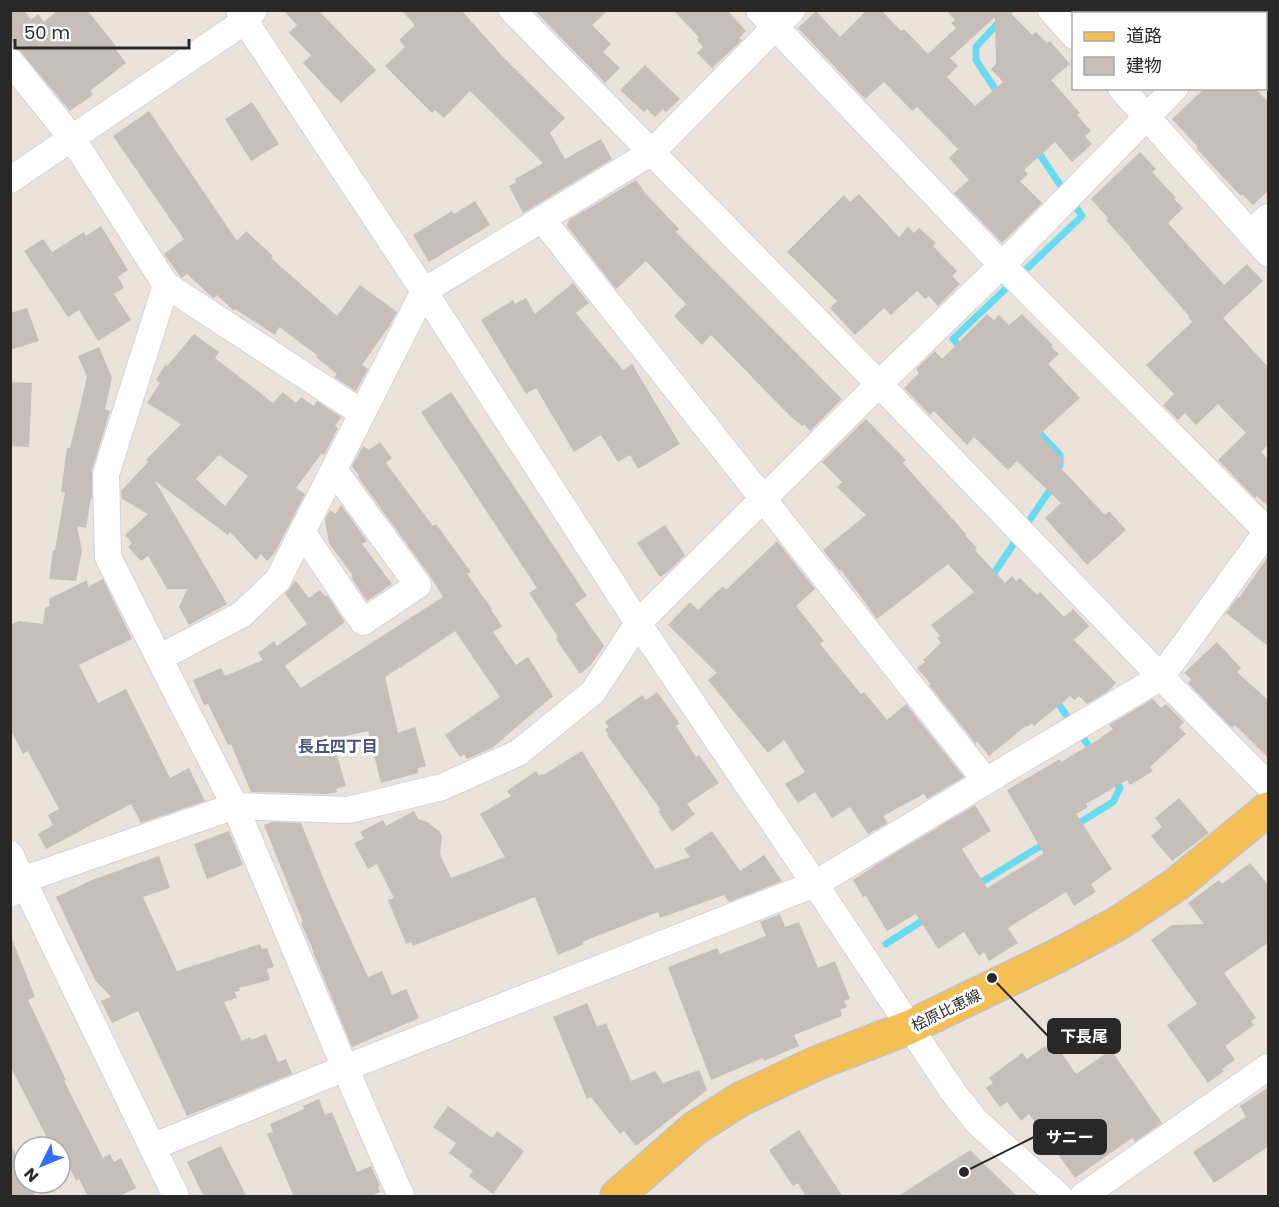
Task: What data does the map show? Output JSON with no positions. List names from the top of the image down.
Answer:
{
  "streets": {
    "main road": ["桧原比恵線"]
  },
  "districts": ["長丘四丁目"],
  "places": ["下長尾", "サニー"],
  "legend": ["道路", "建物"],
  "scale_bar": "50 m",
  "north": "bottom left"
}
